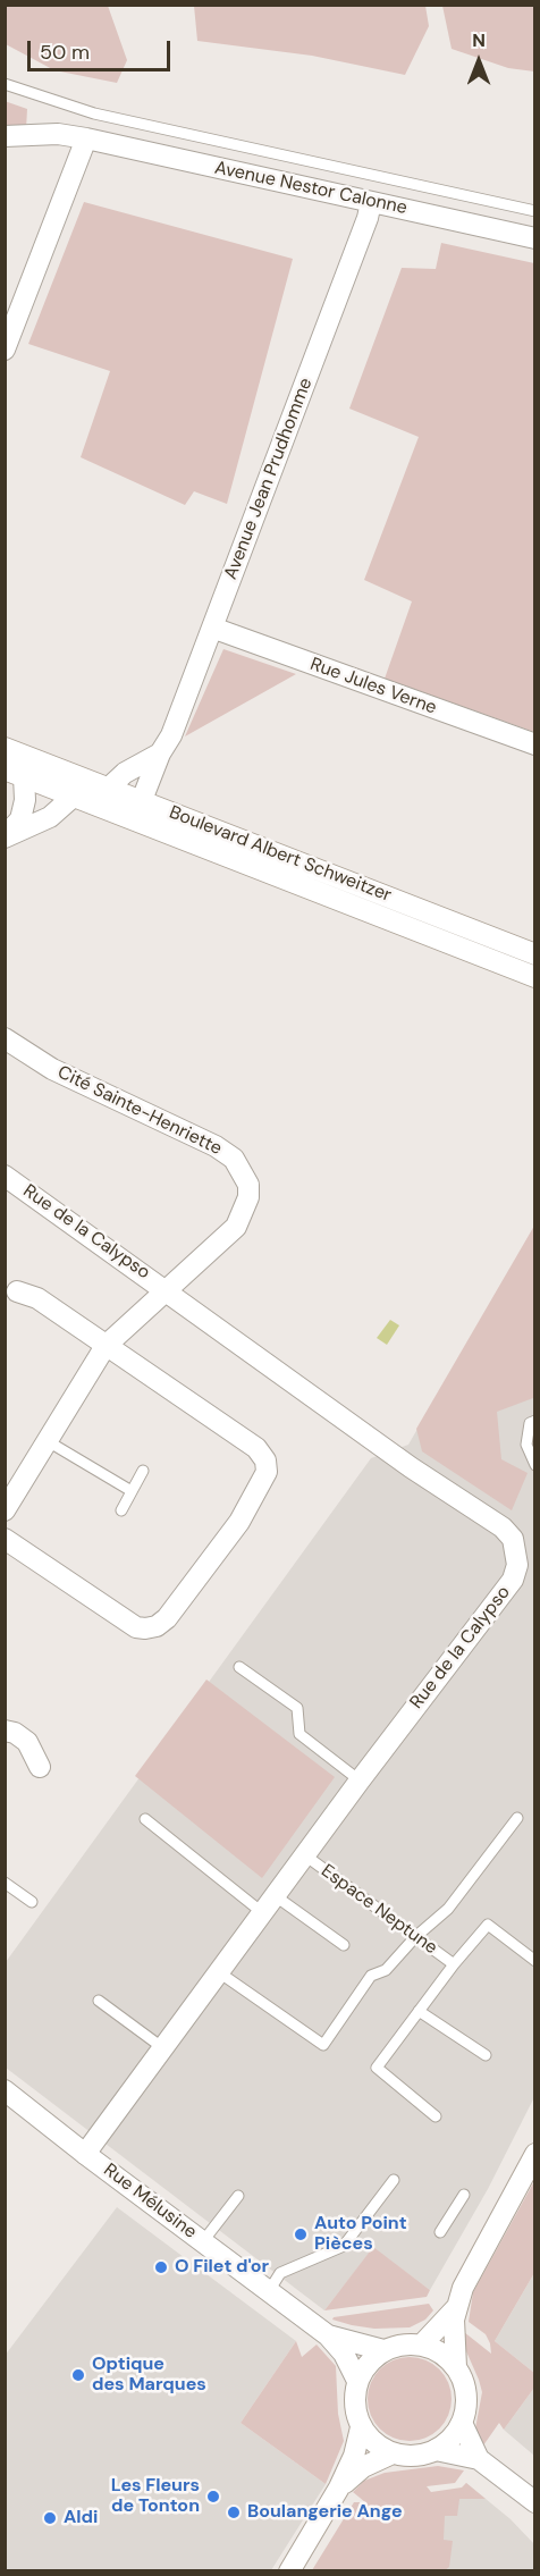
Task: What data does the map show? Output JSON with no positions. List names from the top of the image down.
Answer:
{
  "streets": {
    "street": [
      "Avenue Nestor Calonne",
      "Avenue Jean Prudhomme",
      "Rue Jules Verne",
      "Boulevard Albert Schweitzer",
      "Cité Sainte-Henriette",
      "Rue de la Calypso",
      "Rue Mélusine"
    ],
    "lane": ["Espace Neptune"]
  },
  "crossings": [
    ["Avenue Nestor Calonne", "Avenue Jean Prudhomme"],
    ["Avenue Jean Prudhomme", "Rue Jules Verne"],
    ["Avenue Jean Prudhomme", "Boulevard Albert Schweitzer"],
    ["Cité Sainte-Henriette", "Rue de la Calypso"],
    ["Rue de la Calypso", "Espace Neptune"],
    ["Rue de la Calypso", "Rue Mélusine"]
  ],
  "places": [
    "Auto Point Pièces",
    "O Filet d'or",
    "Optique des Marques",
    "Les Fleurs de Tonton",
    "Boulangerie Ange",
    "Aldi"
  ],
  "scale_bar": "50 m",
  "north": "top"
}
